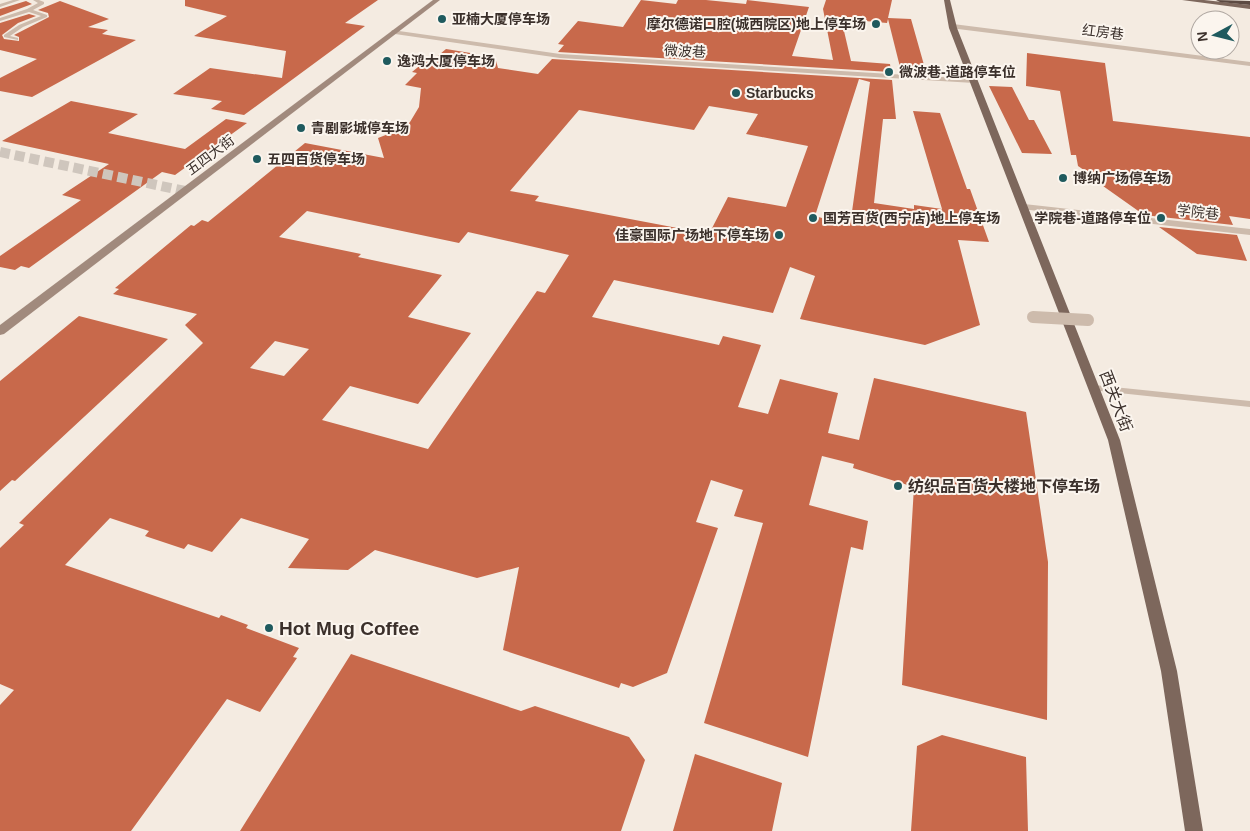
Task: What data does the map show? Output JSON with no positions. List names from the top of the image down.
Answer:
{
  "streets": {
    "main road": ["五四大街", "西关大街"],
    "street": ["红房巷", "微波巷", "学院巷"]
  },
  "crossings": [
    ["红房巷", "西关大街"],
    ["微波巷", "五四大街"],
    ["微波巷", "西关大街"],
    ["学院巷", "西关大街"]
  ],
  "places": [
    "亚楠大厦停车场",
    "摩尔德诺口腔(城西院区)地上停车场",
    "逸鸿大厦停车场",
    "微波巷-道路停车位",
    "Starbucks",
    "青剧影城停车场",
    "五四百货停车场",
    "博纳广场停车场",
    "国芳百货(西宁店)地上停车场",
    "学院巷-道路停车位",
    "佳豪国际广场地下停车场",
    "纺织品百货大楼地下停车场",
    "Hot Mug Coffee"
  ],
  "north": "left"
}
